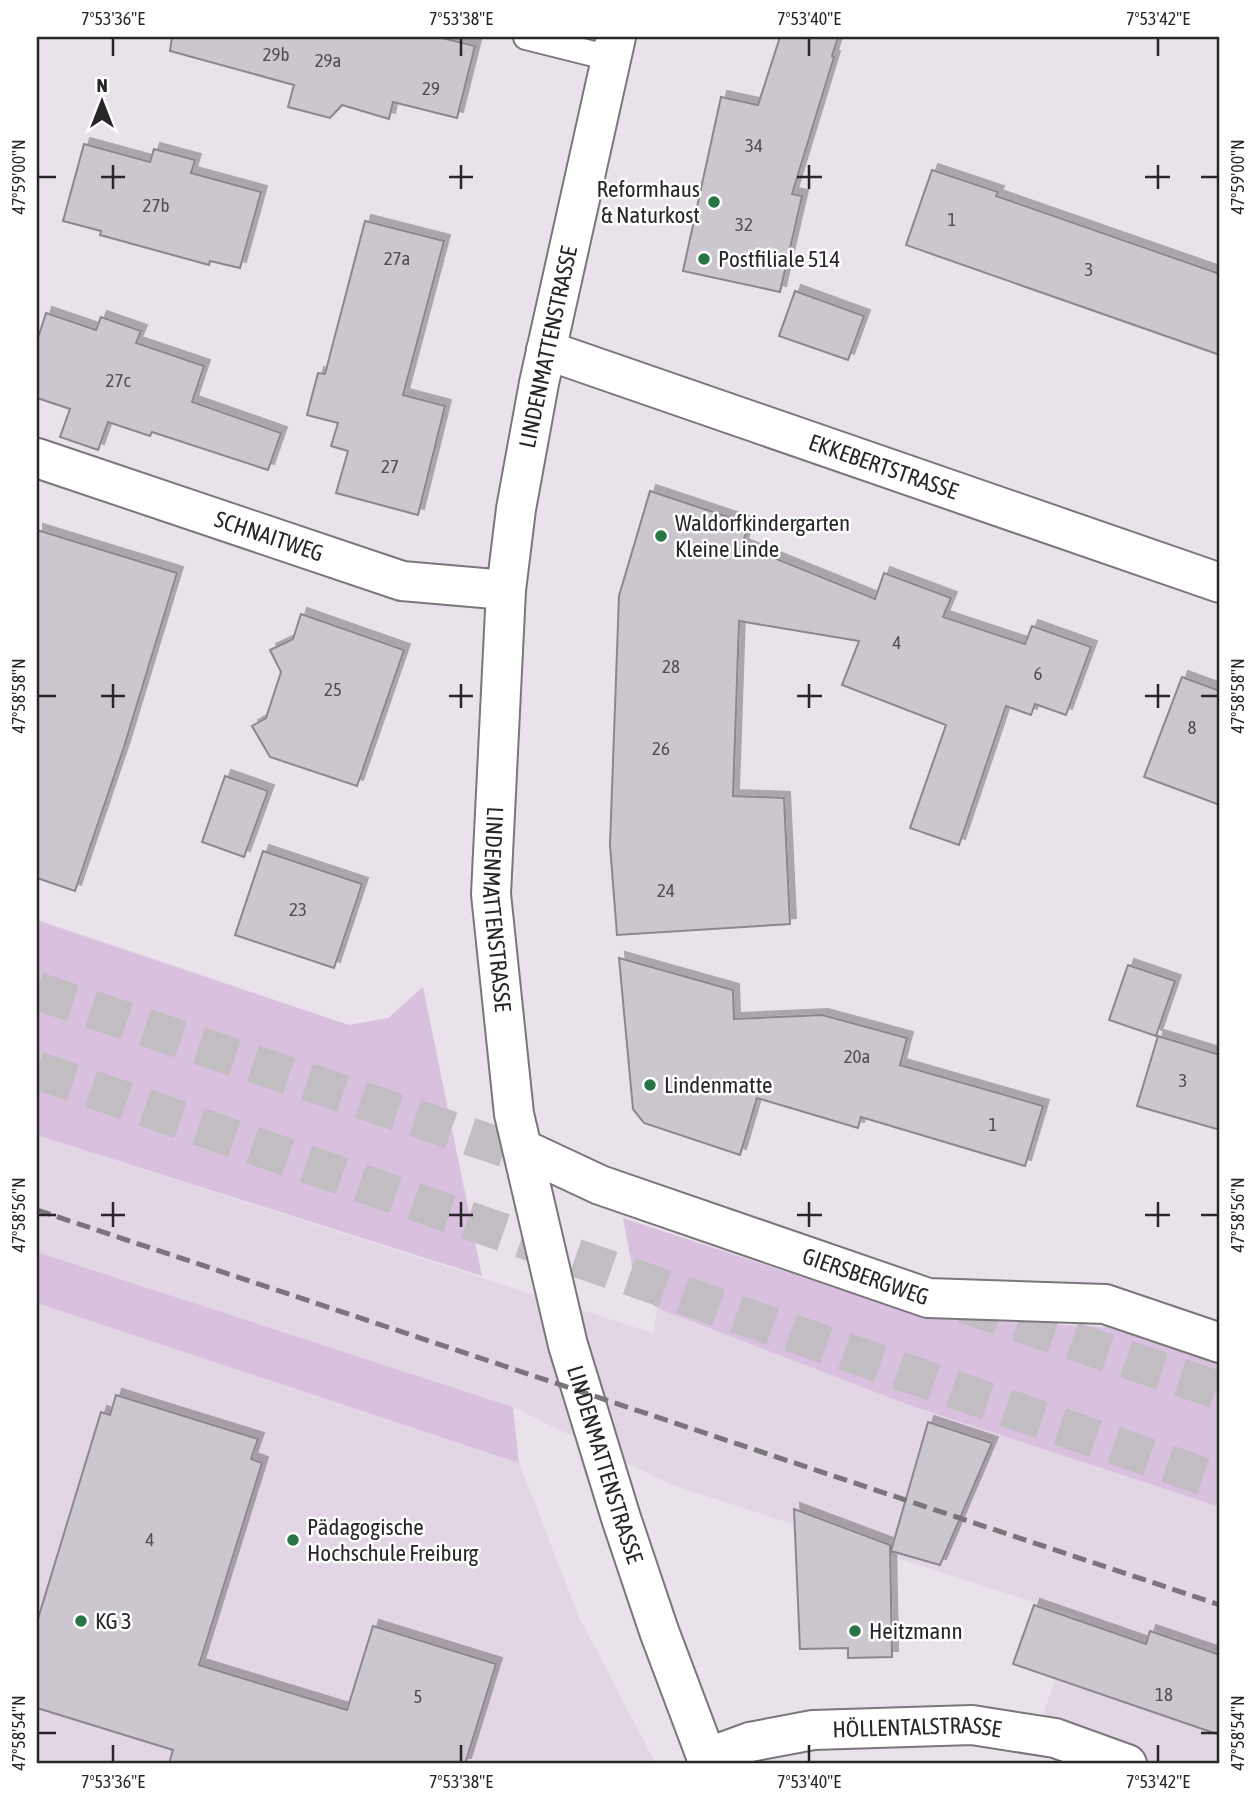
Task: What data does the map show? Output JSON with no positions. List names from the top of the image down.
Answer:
{
  "streets": {
    "street": [
      "LINDENMATTENSTRASSE",
      "EKKEBERTSTRASSE",
      "SCHNAITWEG",
      "GIERSBERGWEG",
      "HÖLLENTALSTRASSE"
    ]
  },
  "crossings": [
    ["LINDENMATTENSTRASSE", "EKKEBERTSTRASSE"],
    ["LINDENMATTENSTRASSE", "SCHNAITWEG"],
    ["LINDENMATTENSTRASSE", "GIERSBERGWEG"],
    ["LINDENMATTENSTRASSE", "HÖLLENTALSTRASSE"]
  ],
  "places": [
    "Reformhaus & Naturkost",
    "Postfiliale 514",
    "Waldorfkindergarten Kleine Linde",
    "Lindenmatte",
    "Pädagogische Hochschule Freiburg",
    "KG 3",
    "Heitzmann"
  ],
  "house_numbers": [
    "29b",
    "29a",
    "29",
    "34",
    "27b",
    "1",
    "32",
    "27a",
    "3",
    "27c",
    "27",
    "4",
    "28",
    "6",
    "25",
    "8",
    "26",
    "24",
    "23",
    "20a",
    "3",
    "1",
    "4",
    "18",
    "5"
  ],
  "north": "top",
  "coordinates": [
    "7°53'36\"E",
    "7°53'38\"E",
    "7°53'40\"E",
    "7°53'42\"E",
    "47°59'00\"N",
    "47°58'58\"N",
    "47°58'56\"N",
    "47°58'54\"N"
  ]
}
